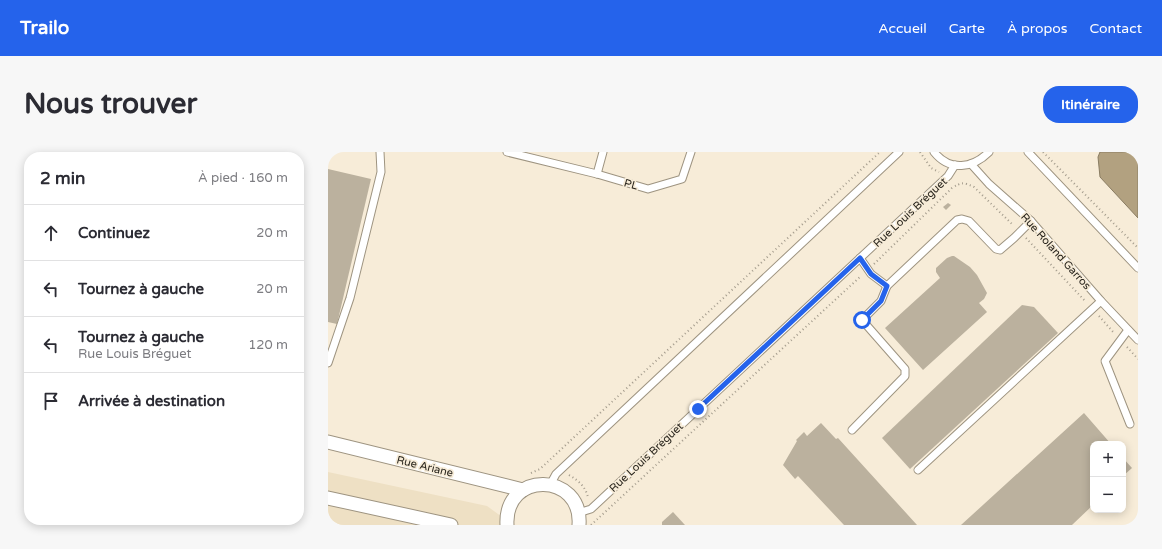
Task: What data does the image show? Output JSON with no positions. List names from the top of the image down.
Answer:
{
  "streets": {
    "street": ["Rue Ariane"],
    "lane": ["PL", "Rue Louis Bréguet", "Rue Roland Garros"]
  },
  "page": {
    "header": "Trailo",
    "nav": [
      "Accueil",
      "Carte",
      "À propos",
      "Contact"
    ],
    "buttons": "Itinéraire",
    "title": "Nous trouver",
    "heading": ["2 min", "À pied · 160 m"],
    "list": [
      ["Continuez", "20 m"],
      ["Tournez à gauche", "20 m"],
      ["Tournez à gauche", "Rue Louis Bréguet", "120 m"],
      "Arrivée à destination"
    ],
    "map_buttons": ["+", "−"]
  }
}
